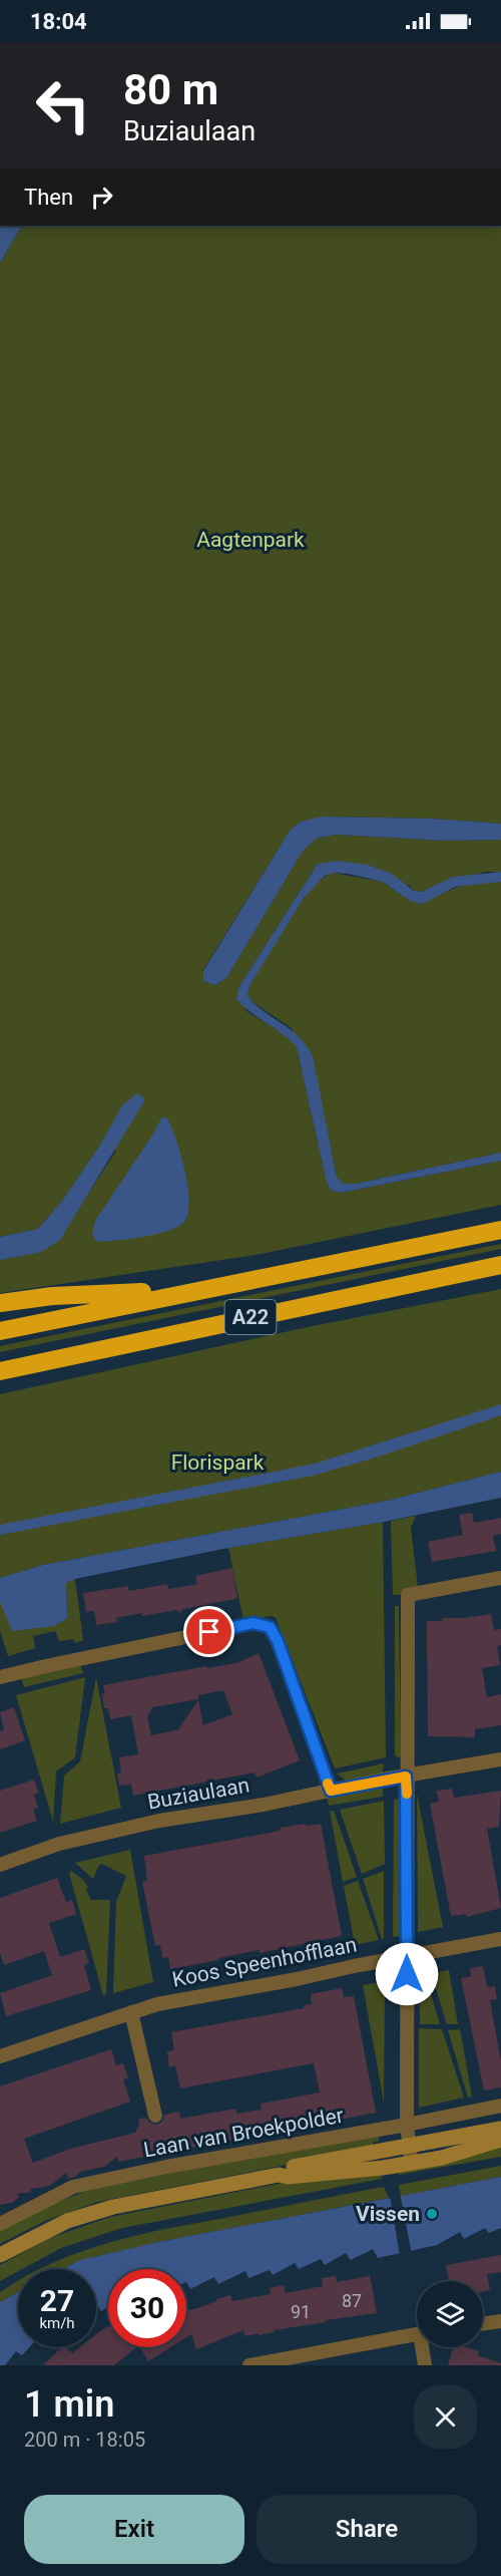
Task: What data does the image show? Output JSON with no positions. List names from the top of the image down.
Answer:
{
  "streets": {
    "highway": ["A22"],
    "main road": ["Laan van Broekpolder"],
    "street": ["Buziaulaan", "Koos Speenhofflaan"]
  },
  "parks": ["Aagtenpark", "Florispark"],
  "places": ["Vissen"],
  "house_numbers": ["87", "91"],
  "page": {
    "status": "18:04",
    "turn": ["80 m", "Buziaulaan"],
    "then": "Then",
    "speed": "27 km/h",
    "limit": "30",
    "heading": ["1 min", "200 m · 18:05"],
    "buttons": ["Exit", "Share"]
  }
}
